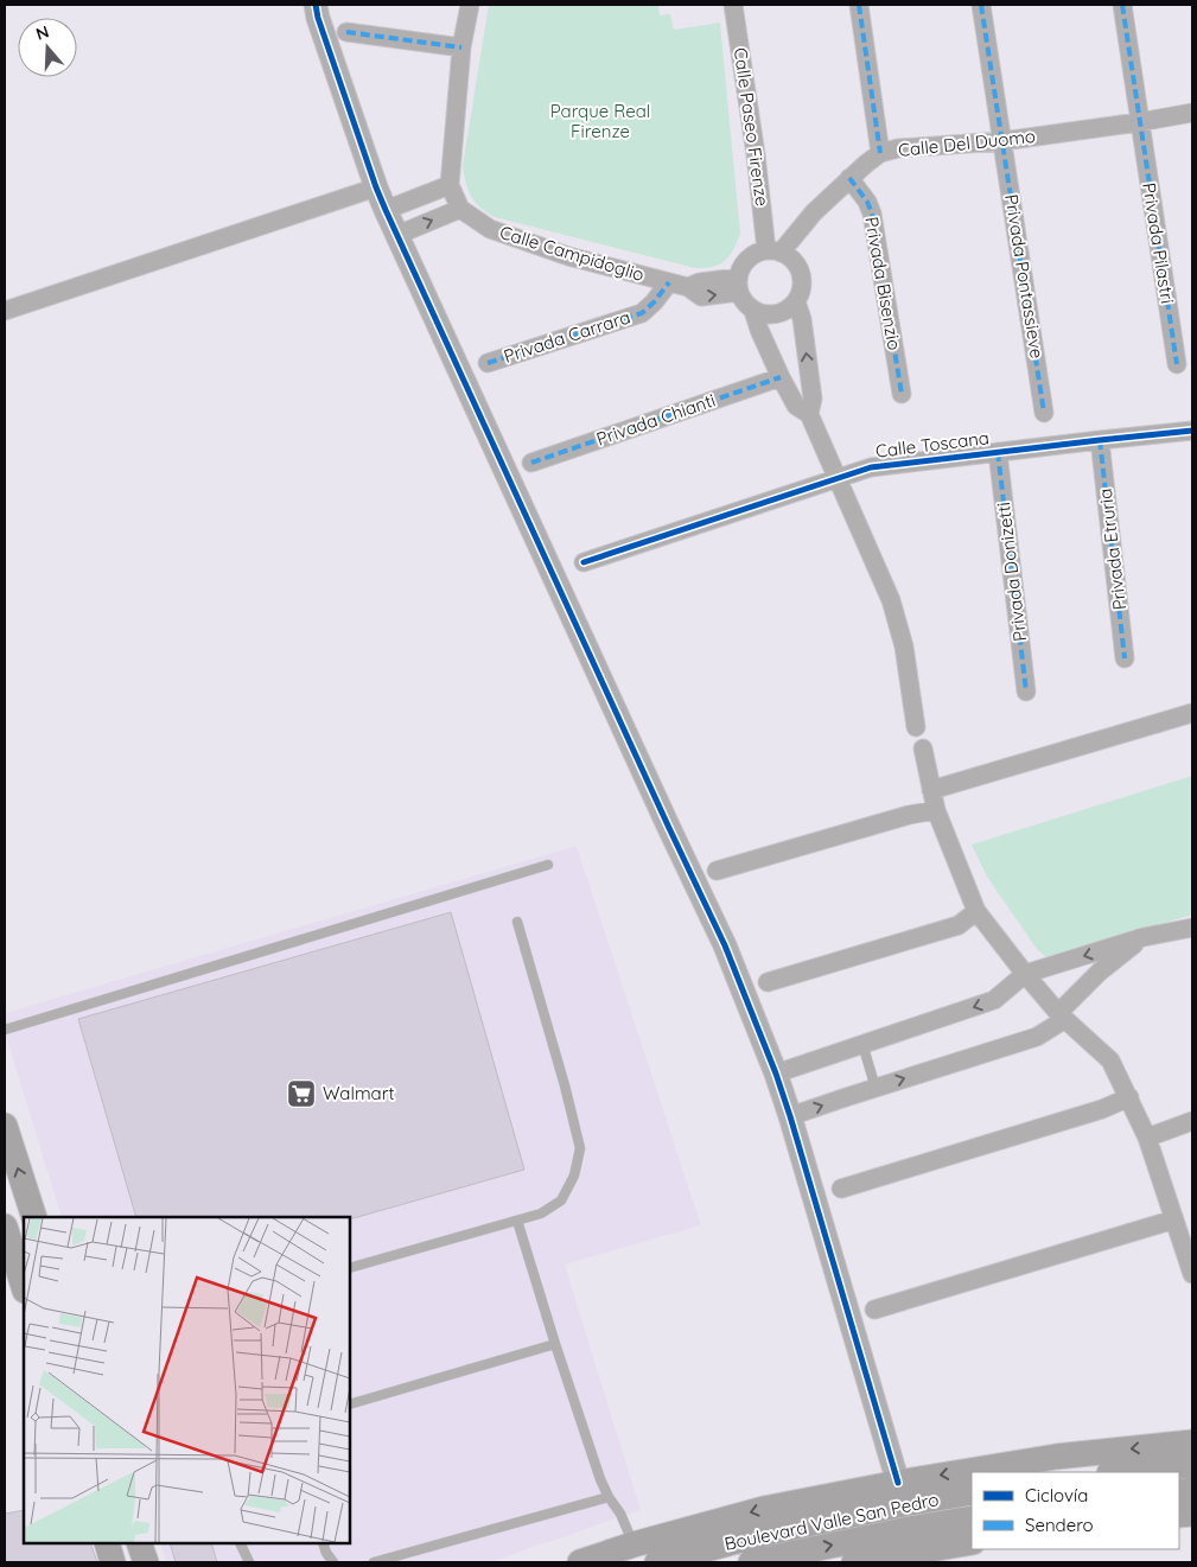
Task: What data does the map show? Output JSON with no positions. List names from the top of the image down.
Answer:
{
  "streets": {
    "main road": ["Boulevard Valle San Pedro"],
    "street": [
      "Calle Paseo Firenze",
      "Calle Del Duomo",
      "Privada Pilastri",
      "Calle Campidoglio",
      "Privada Pontassieve",
      "Privada Bisenzio",
      "Privada Carrara",
      "Privada Chianti",
      "Calle Toscana",
      "Privada Etruria",
      "Privada Donizetti"
    ]
  },
  "crossings": [
    ["Calle Paseo Firenze", "Calle Del Duomo"],
    ["Calle Paseo Firenze", "Calle Campidoglio"],
    ["Calle Del Duomo", "Privada Pilastri"],
    ["Calle Del Duomo", "Calle Campidoglio"],
    ["Calle Del Duomo", "Privada Pontassieve"],
    ["Calle Del Duomo", "Privada Bisenzio"],
    ["Calle Campidoglio", "Privada Carrara"],
    ["Calle Toscana", "Privada Etruria"],
    ["Calle Toscana", "Privada Donizetti"]
  ],
  "parks": ["Parque Real Firenze"],
  "places": {
    "supermarket": ["Walmart"]
  },
  "legend": ["Ciclovía", "Sendero"],
  "north": "top"
}
